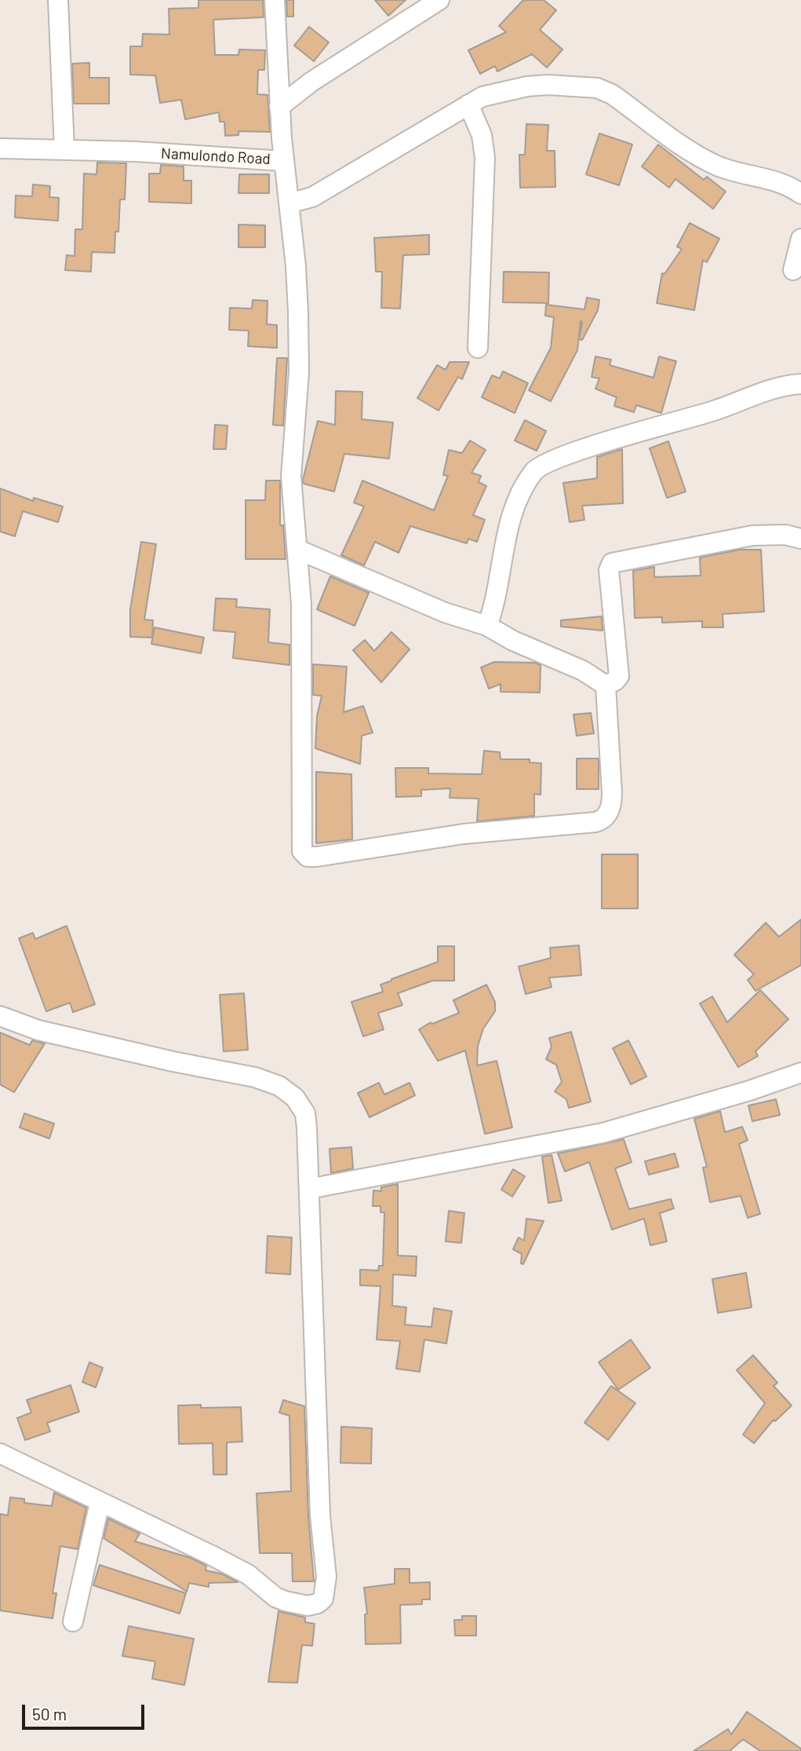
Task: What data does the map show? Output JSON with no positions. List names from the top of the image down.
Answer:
{
  "streets": {
    "street": ["Namulondo Road"]
  },
  "scale_bar": "50 m"
}
